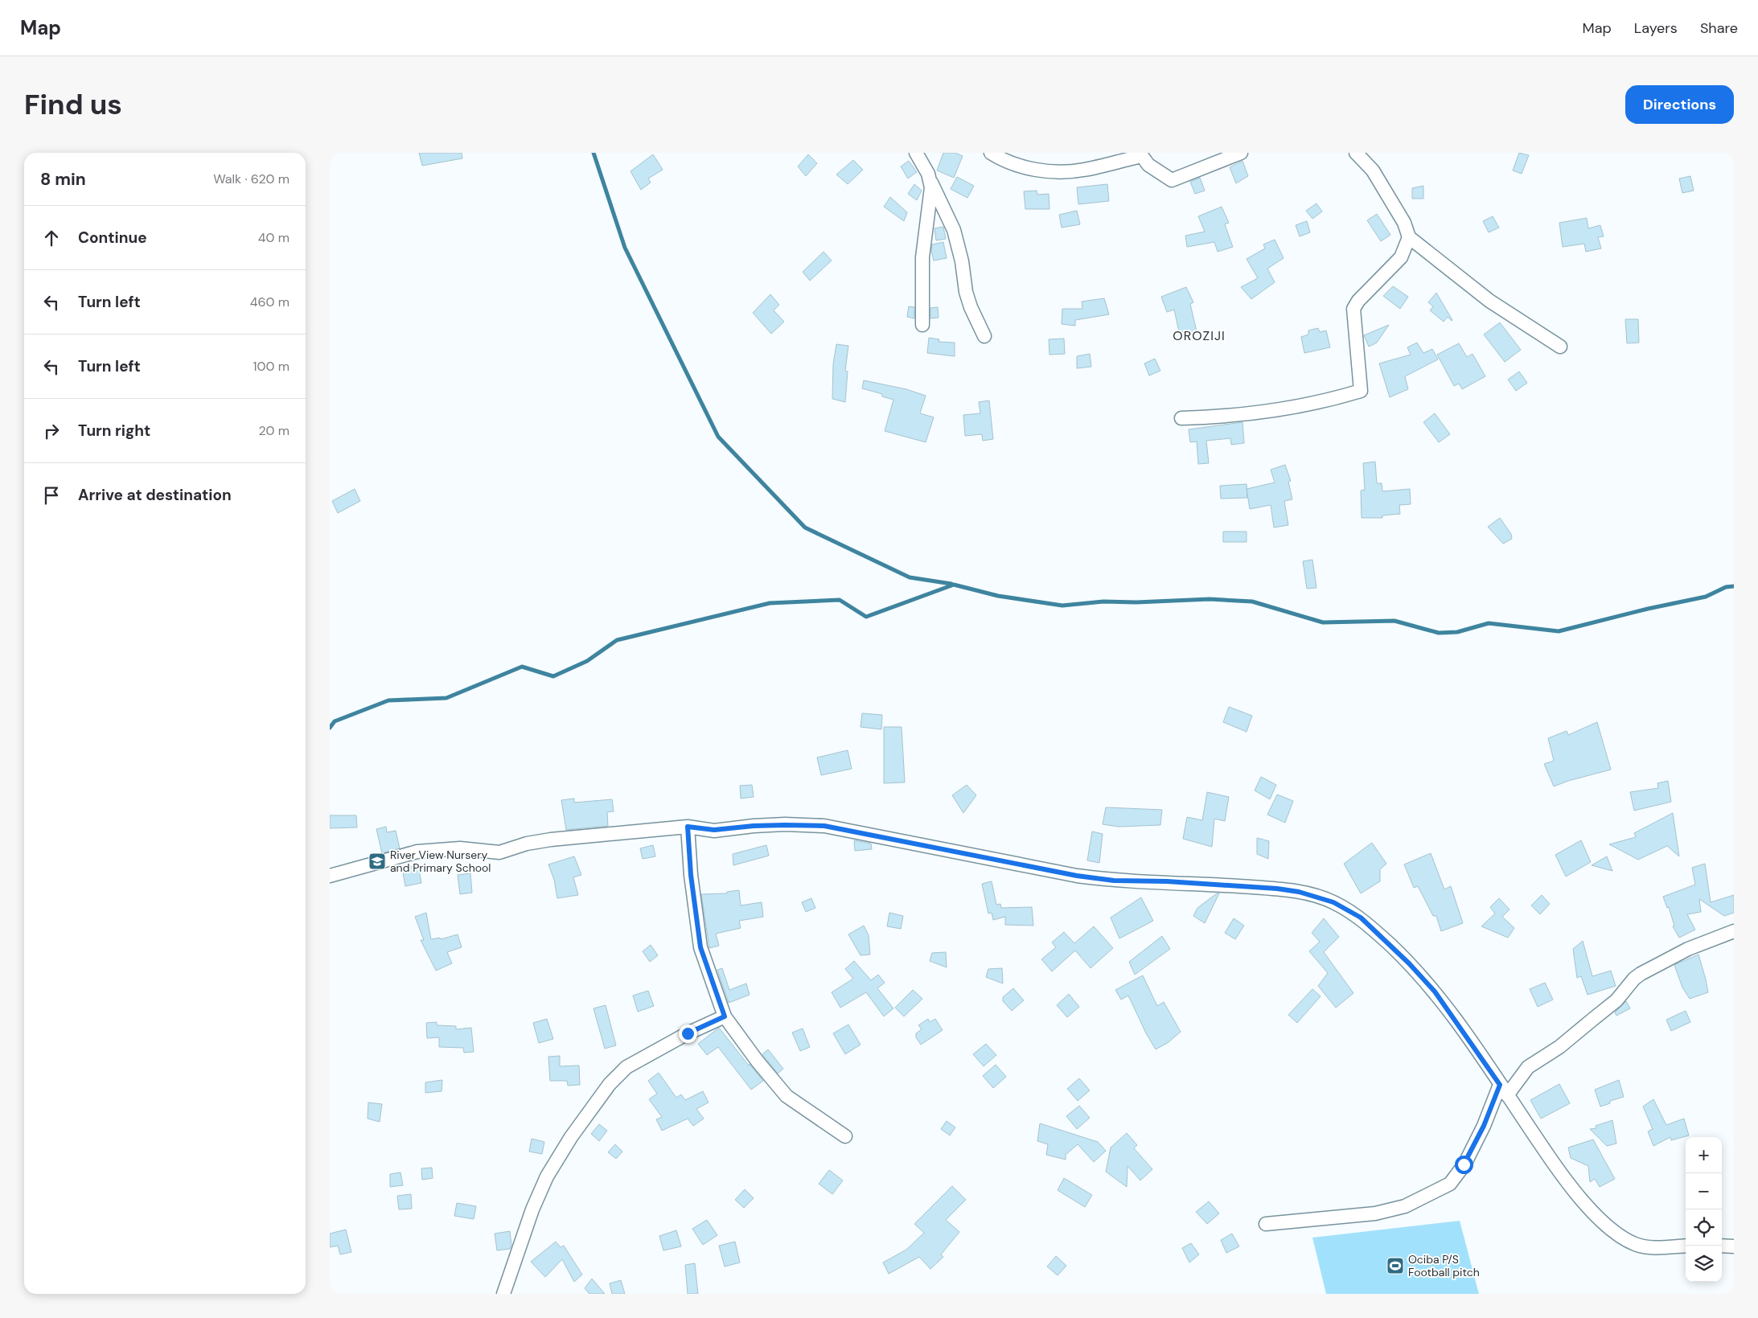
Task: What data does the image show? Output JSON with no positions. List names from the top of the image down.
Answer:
{
  "districts": ["OROZIJI"],
  "places": {
    "school or university": ["River View Nursery and Primary School"],
    "sports": ["Ociba P/S Football pitch"]
  },
  "page": {
    "header": "Map",
    "nav": ["Map", "Layers", "Share"],
    "buttons": "Directions",
    "title": "Find us",
    "heading": ["8 min", "Walk · 620 m"],
    "list": [
      ["Continue", "40 m"],
      ["Turn left", "460 m"],
      ["Turn left", "100 m"],
      ["Turn right", "20 m"],
      "Arrive at destination"
    ],
    "map_buttons": ["+", "−"]
  }
}
